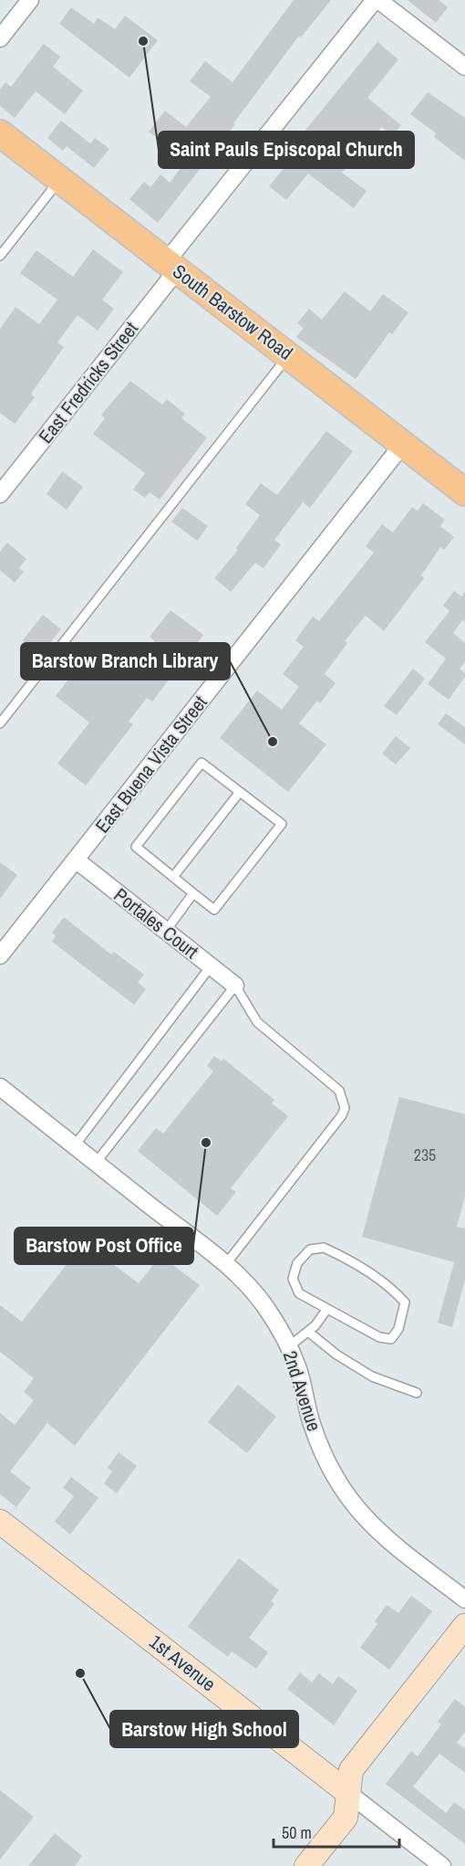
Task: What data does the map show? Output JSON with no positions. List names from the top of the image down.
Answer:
{
  "streets": {
    "main road": ["South Barstow Road"],
    "street": [
      "East Fredricks Street",
      "East Buena Vista Street",
      "Portales Court",
      "2nd Avenue",
      "1st Avenue"
    ]
  },
  "crossings": [
    ["South Barstow Road", "East Fredricks Street"],
    ["South Barstow Road", "East Buena Vista Street"],
    ["East Buena Vista Street", "Portales Court"]
  ],
  "places": [
    "Saint Pauls Episcopal Church",
    "Barstow Branch Library",
    "Barstow Post Office",
    "Barstow High School"
  ],
  "house_numbers": ["235"],
  "scale_bar": "50 m"
}
